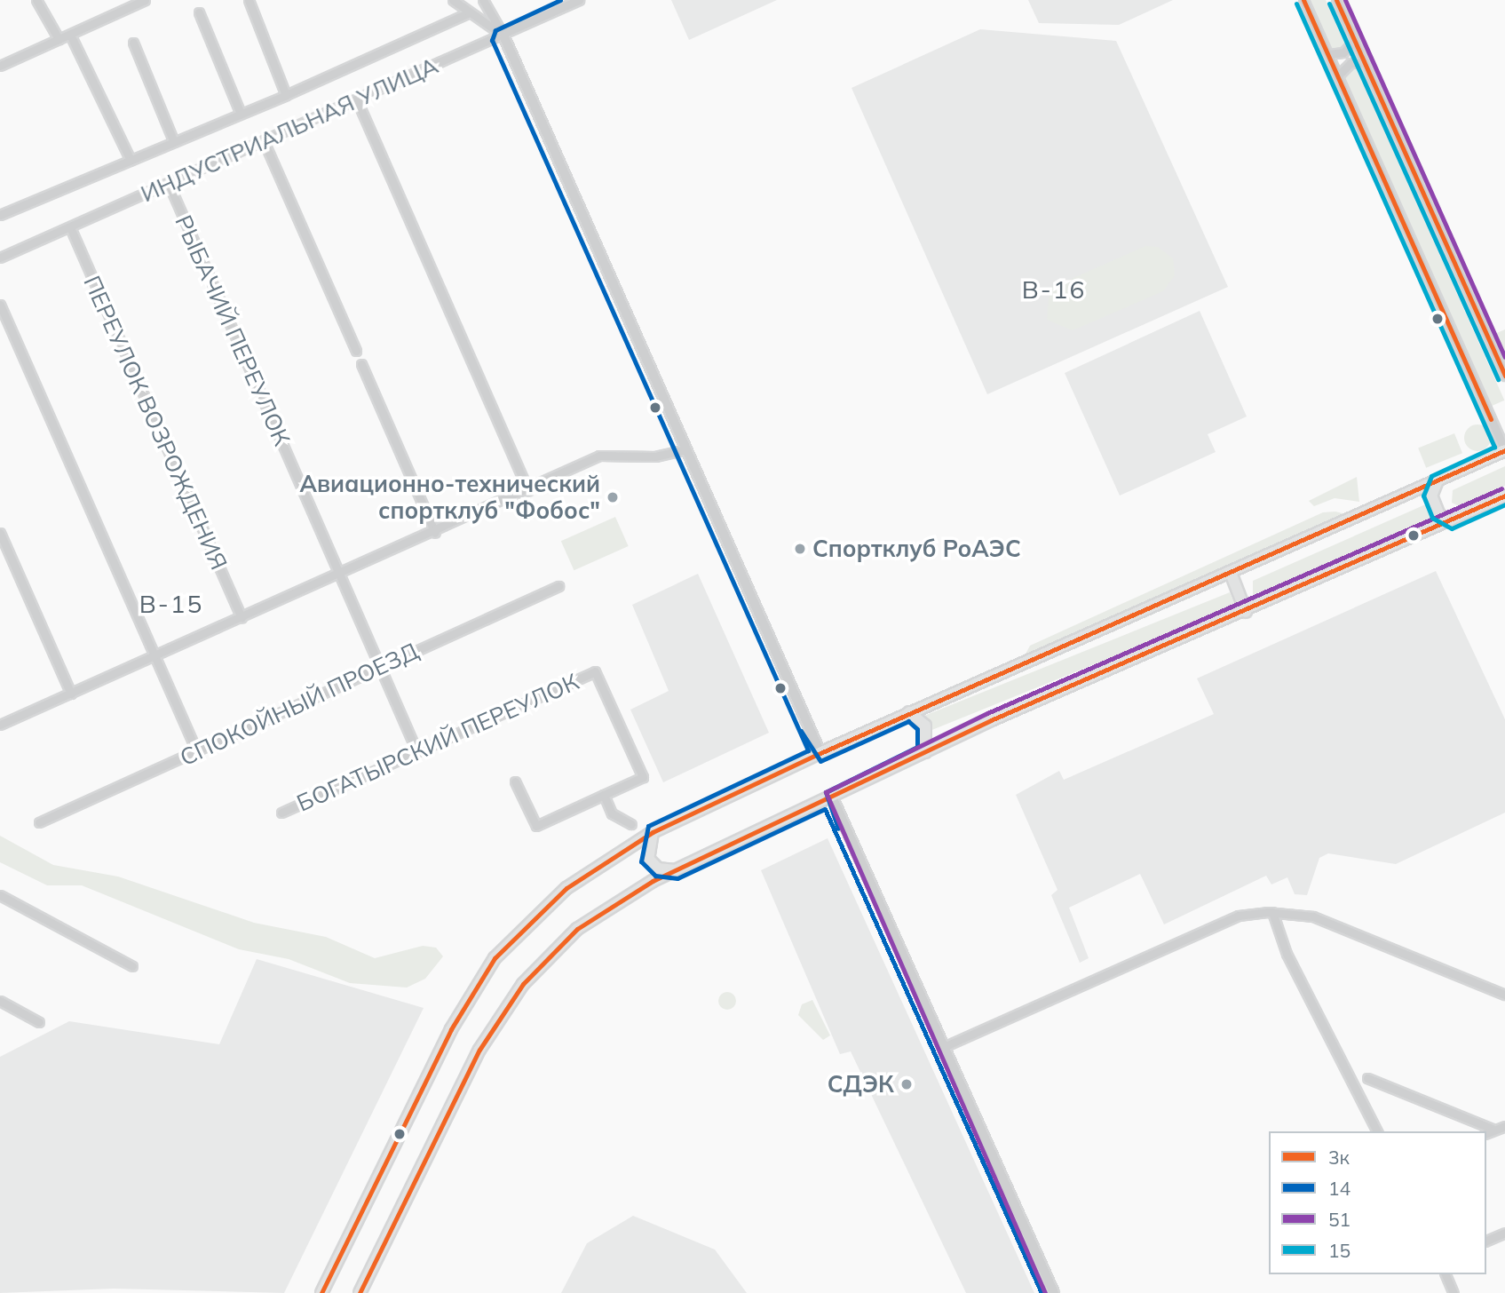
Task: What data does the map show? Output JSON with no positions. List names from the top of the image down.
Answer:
{
  "streets": {
    "street": [
      "ИНДУСТРИАЛЬНАЯ УЛИЦА",
      "РЫБАЧИЙ ПЕРЕУЛОК",
      "ПЕРЕУЛОК ВОЗРОЖДЕНИЯ",
      "СПОКОЙНЫЙ ПРОЕЗД",
      "БОГАТЫРСКИЙ ПЕРЕУЛОК"
    ]
  },
  "crossings": [
    ["ИНДУСТРИАЛЬНАЯ УЛИЦА", "РЫБАЧИЙ ПЕРЕУЛОК"],
    ["ИНДУСТРИАЛЬНАЯ УЛИЦА", "ПЕРЕУЛОК ВОЗРОЖДЕНИЯ"],
    ["РЫБАЧИЙ ПЕРЕУЛОК", "СПОКОЙНЫЙ ПРОЕЗД"],
    ["РЫБАЧИЙ ПЕРЕУЛОК", "БОГАТЫРСКИЙ ПЕРЕУЛОК"]
  ],
  "districts": ["В-16", "В-15"],
  "places": ["Авиационно-технический спортклуб \"Фобос\"", "Спортклуб РоАЭС", "СДЭК"],
  "lines": [
    "transit line 3к",
    "transit line 14",
    "transit line 51",
    "transit line 15"
  ],
  "legend": [
    "3к",
    "14",
    "51",
    "15"
  ]
}
